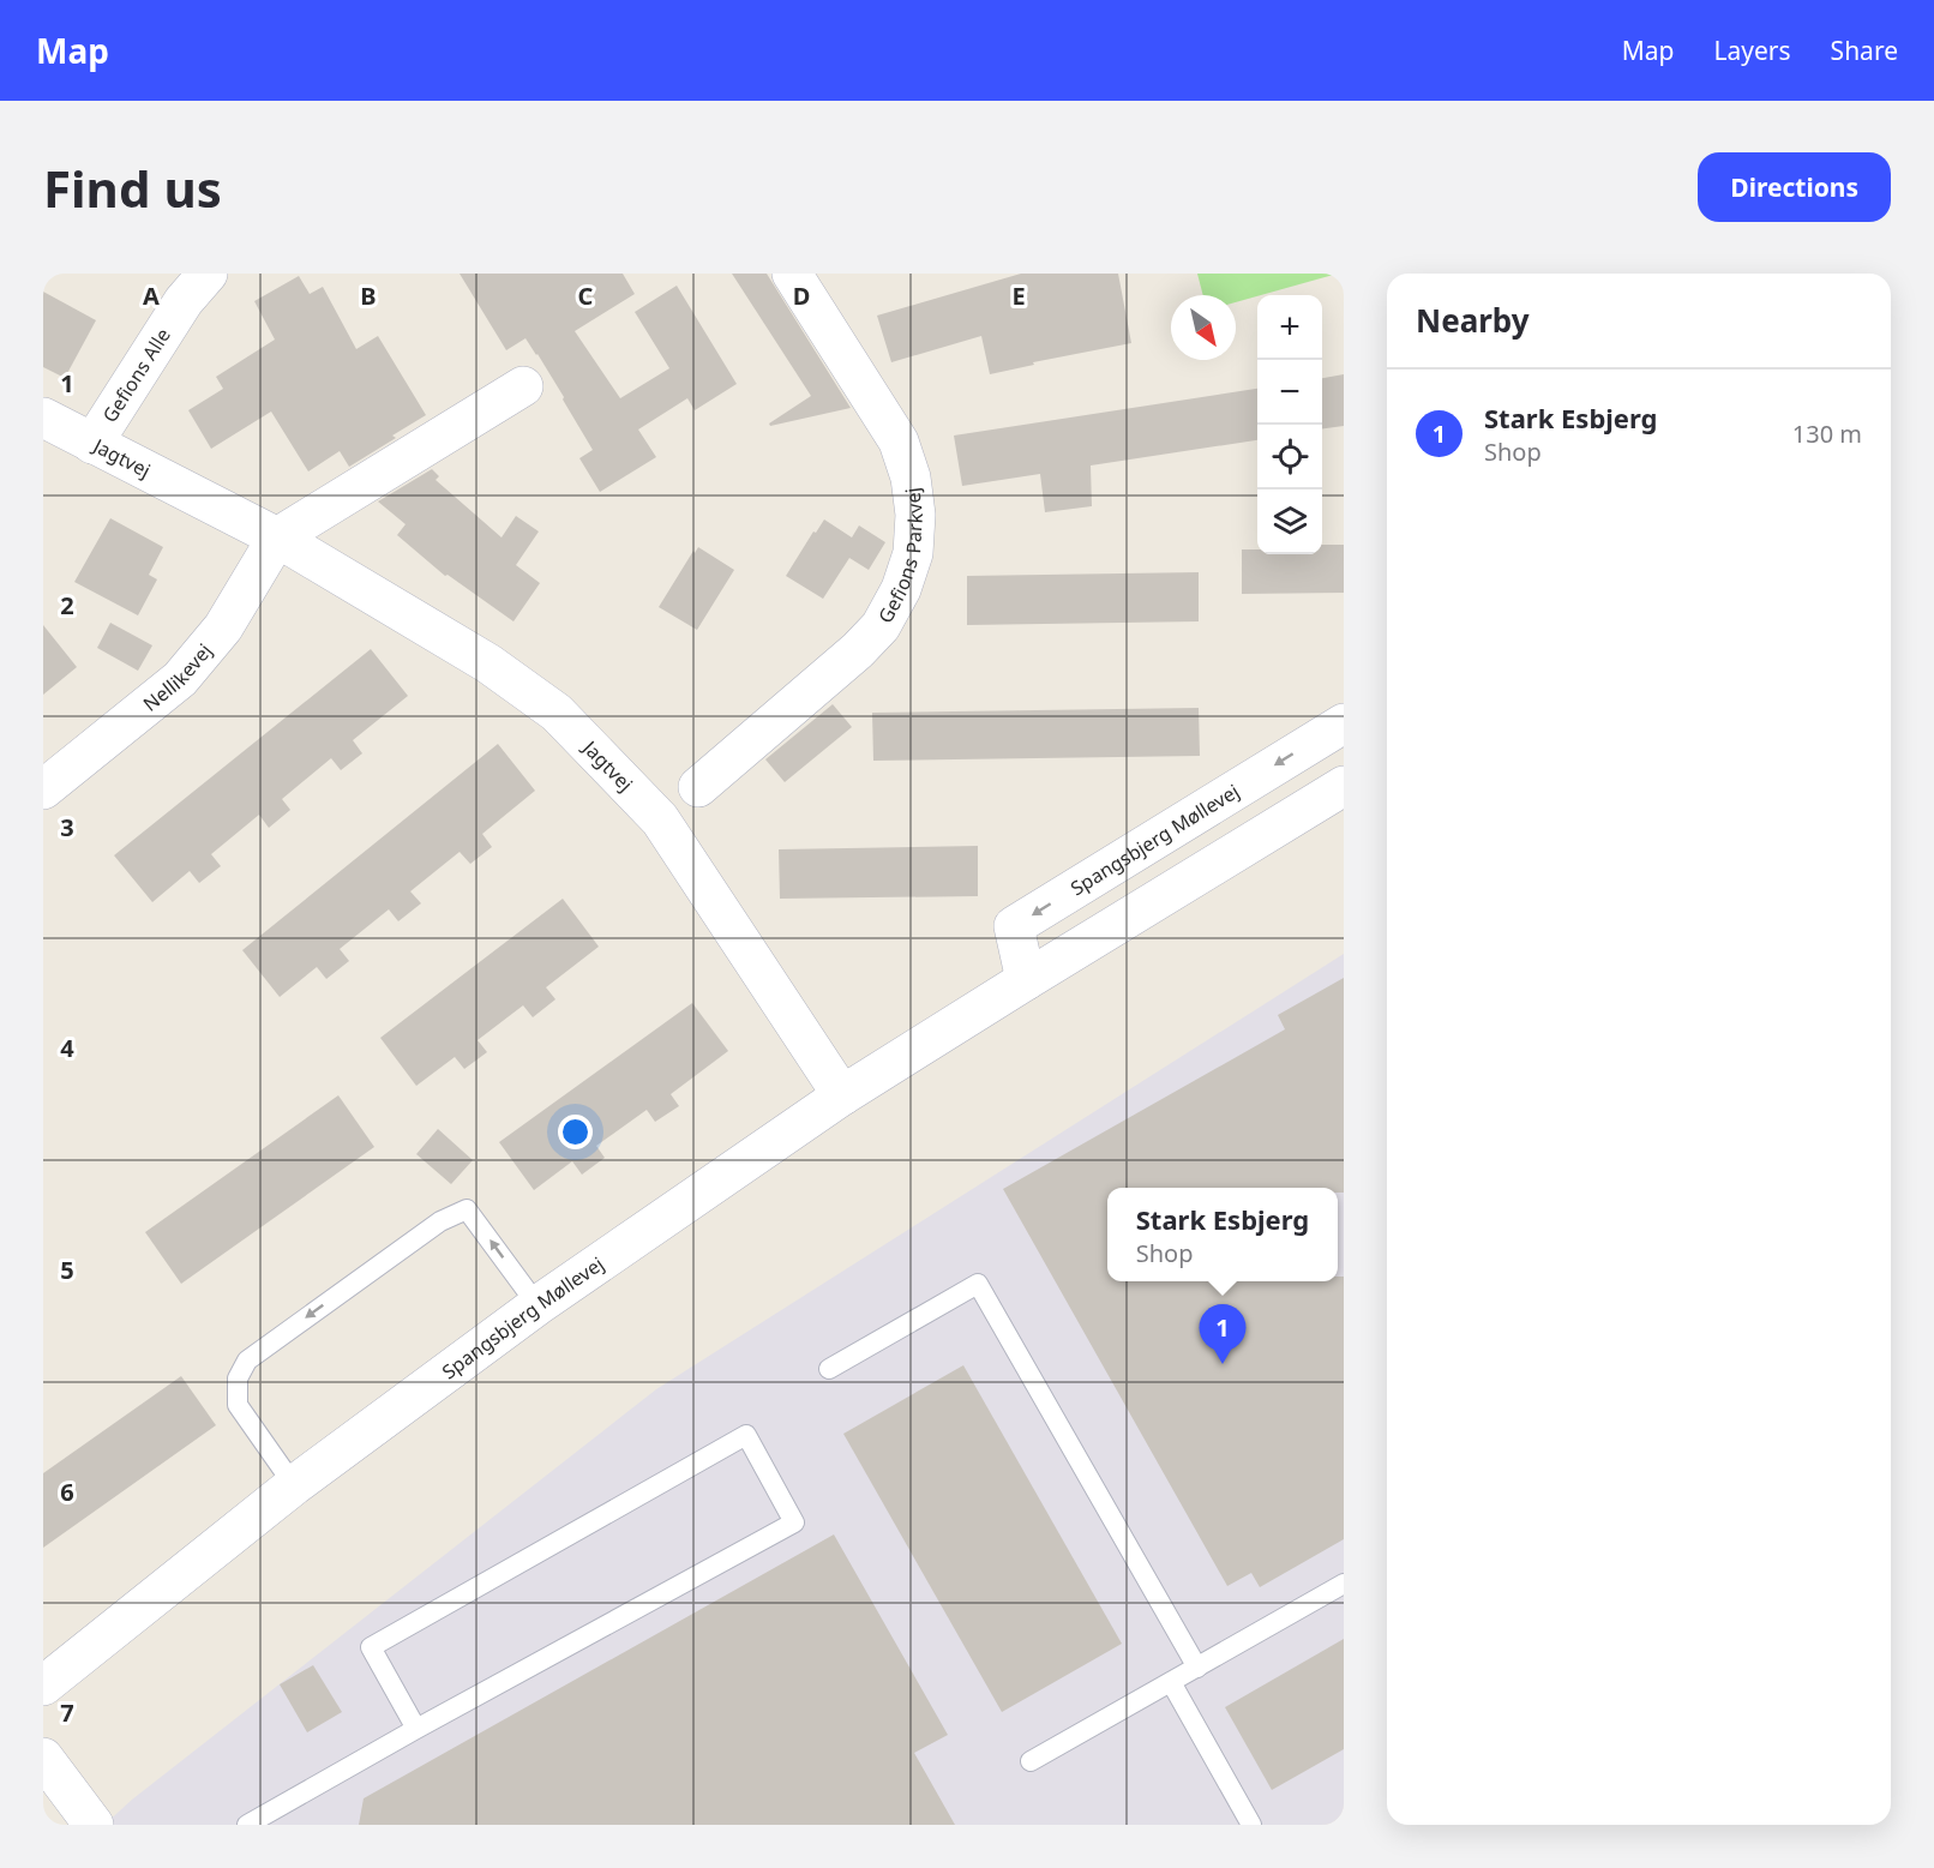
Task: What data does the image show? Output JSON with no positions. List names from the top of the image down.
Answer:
{
  "streets": {
    "street": [
      "Gefions Alle",
      "Jagtvej",
      "Gefions Parkvej",
      "Nellikevej",
      "Spangsbjerg Møllevej"
    ]
  },
  "crossings": [
    ["Gefions Alle", "Jagtvej"],
    ["Jagtvej", "Nellikevej"],
    ["Jagtvej", "Spangsbjerg Møllevej"]
  ],
  "north": "bottom right",
  "page": {
    "header": "Map",
    "nav": ["Map", "Layers", "Share"],
    "buttons": "Directions",
    "title": "Find us",
    "heading": "Nearby",
    "map_buttons": ["+", "−"],
    "list": [
      {
        "mark": "1",
        "name": "Stark Esbjerg",
        "note": "Shop",
        "value": "130 m"
      }
    ],
    "popup": ["Stark Esbjerg", "Shop"],
    "pins": "1"
  },
  "grid": {
    "columns": [
      "A",
      "B",
      "C",
      "D",
      "E"
    ],
    "rows": [
      "1",
      "2",
      "3",
      "4",
      "5",
      "6",
      "7"
    ]
  }
}
